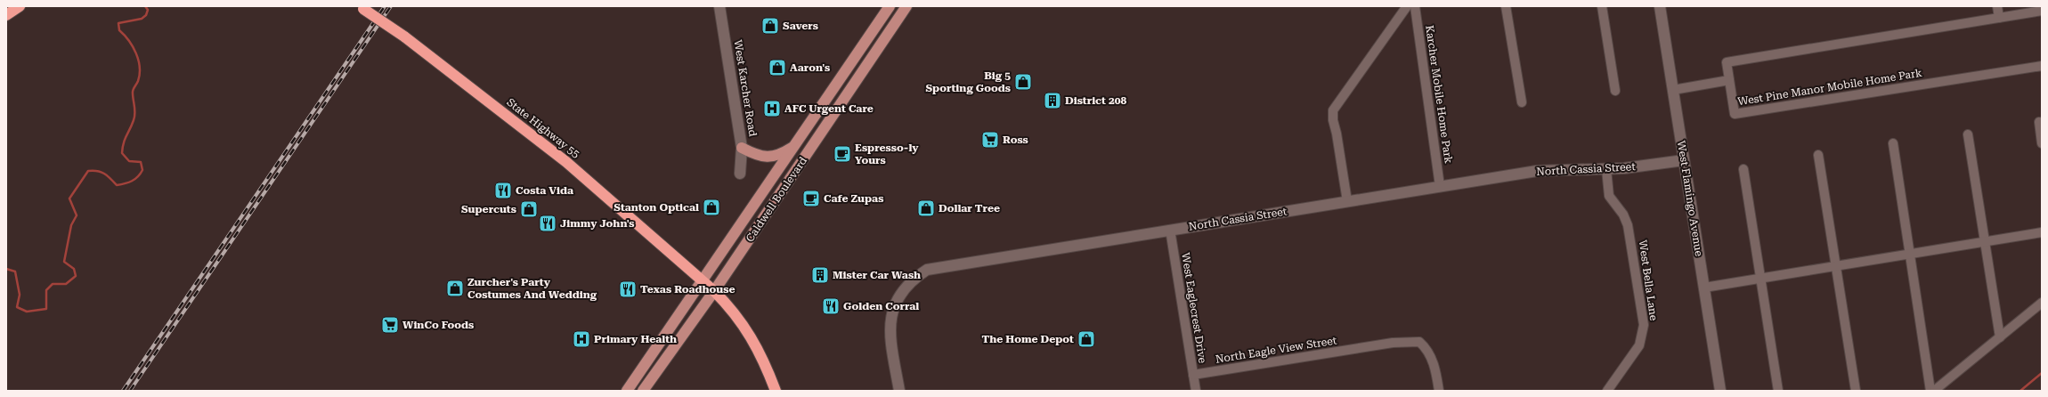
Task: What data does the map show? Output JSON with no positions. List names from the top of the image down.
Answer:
{
  "streets": {
    "highway": ["State Highway 55"],
    "main road": ["Caldwell Boulevard"],
    "street": [
      "West Pine Manor Mobile Home Park",
      "West Karcher Road",
      "Karcher Mobile Home Park",
      "North Cassia Street",
      "West Flamingo Avenue",
      "West Bella Lane",
      "West Eaglecrest Drive",
      "North Eagle View Street"
    ]
  },
  "crossings": [
    ["Karcher Mobile Home Park", "North Cassia Street"],
    ["State Highway 55", "Caldwell Boulevard"],
    ["North Cassia Street", "West Flamingo Avenue"],
    ["North Cassia Street", "West Bella Lane"],
    ["North Cassia Street", "West Eaglecrest Drive"],
    ["West Eaglecrest Drive", "North Eagle View Street"]
  ],
  "places": {
    "shop": [
      "Savers",
      "Aaron's",
      "Big 5 Sporting Goods",
      "Stanton Optical",
      "Dollar Tree",
      "Supercuts",
      "Zurcher's Party Costumes And Wedding",
      "The Home Depot"
    ],
    "building": ["District 208", "Mister Car Wash"],
    "hospital": ["AFC Urgent Care", "Primary Health"],
    "supermarket": ["Ross", "WinCo Foods"],
    "cafe": ["Espresso-ly Yours", "Cafe Zupas"],
    "restaurant": [
      "Costa Vida",
      "Jimmy John's",
      "Texas Roadhouse",
      "Golden Corral"
    ]
  }
}
